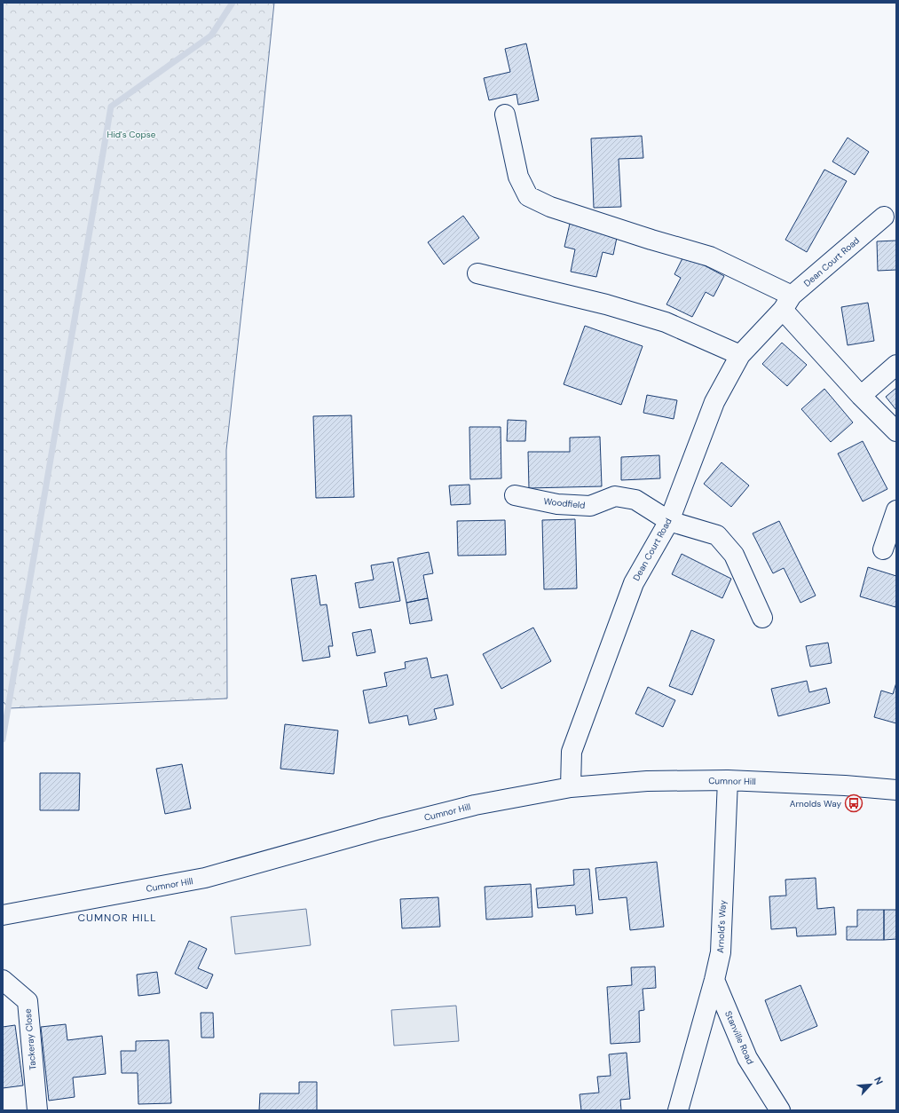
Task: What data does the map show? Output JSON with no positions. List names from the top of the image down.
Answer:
{
  "streets": {
    "street": [
      "Dean Court Road",
      "Woodfield",
      "Cumnor Hill",
      "Arnold's Way",
      "Stanville Road",
      "Tackeray Close"
    ]
  },
  "crossings": [
    ["Dean Court Road", "Woodfield"],
    ["Dean Court Road", "Cumnor Hill"],
    ["Cumnor Hill", "Arnold's Way"],
    ["Arnold's Way", "Stanville Road"]
  ],
  "districts": ["CUMNOR HILL"],
  "parks": ["Hid's Copse"],
  "places": {
    "bus stop": ["Arnolds Way"]
  },
  "north": "top right"
}
